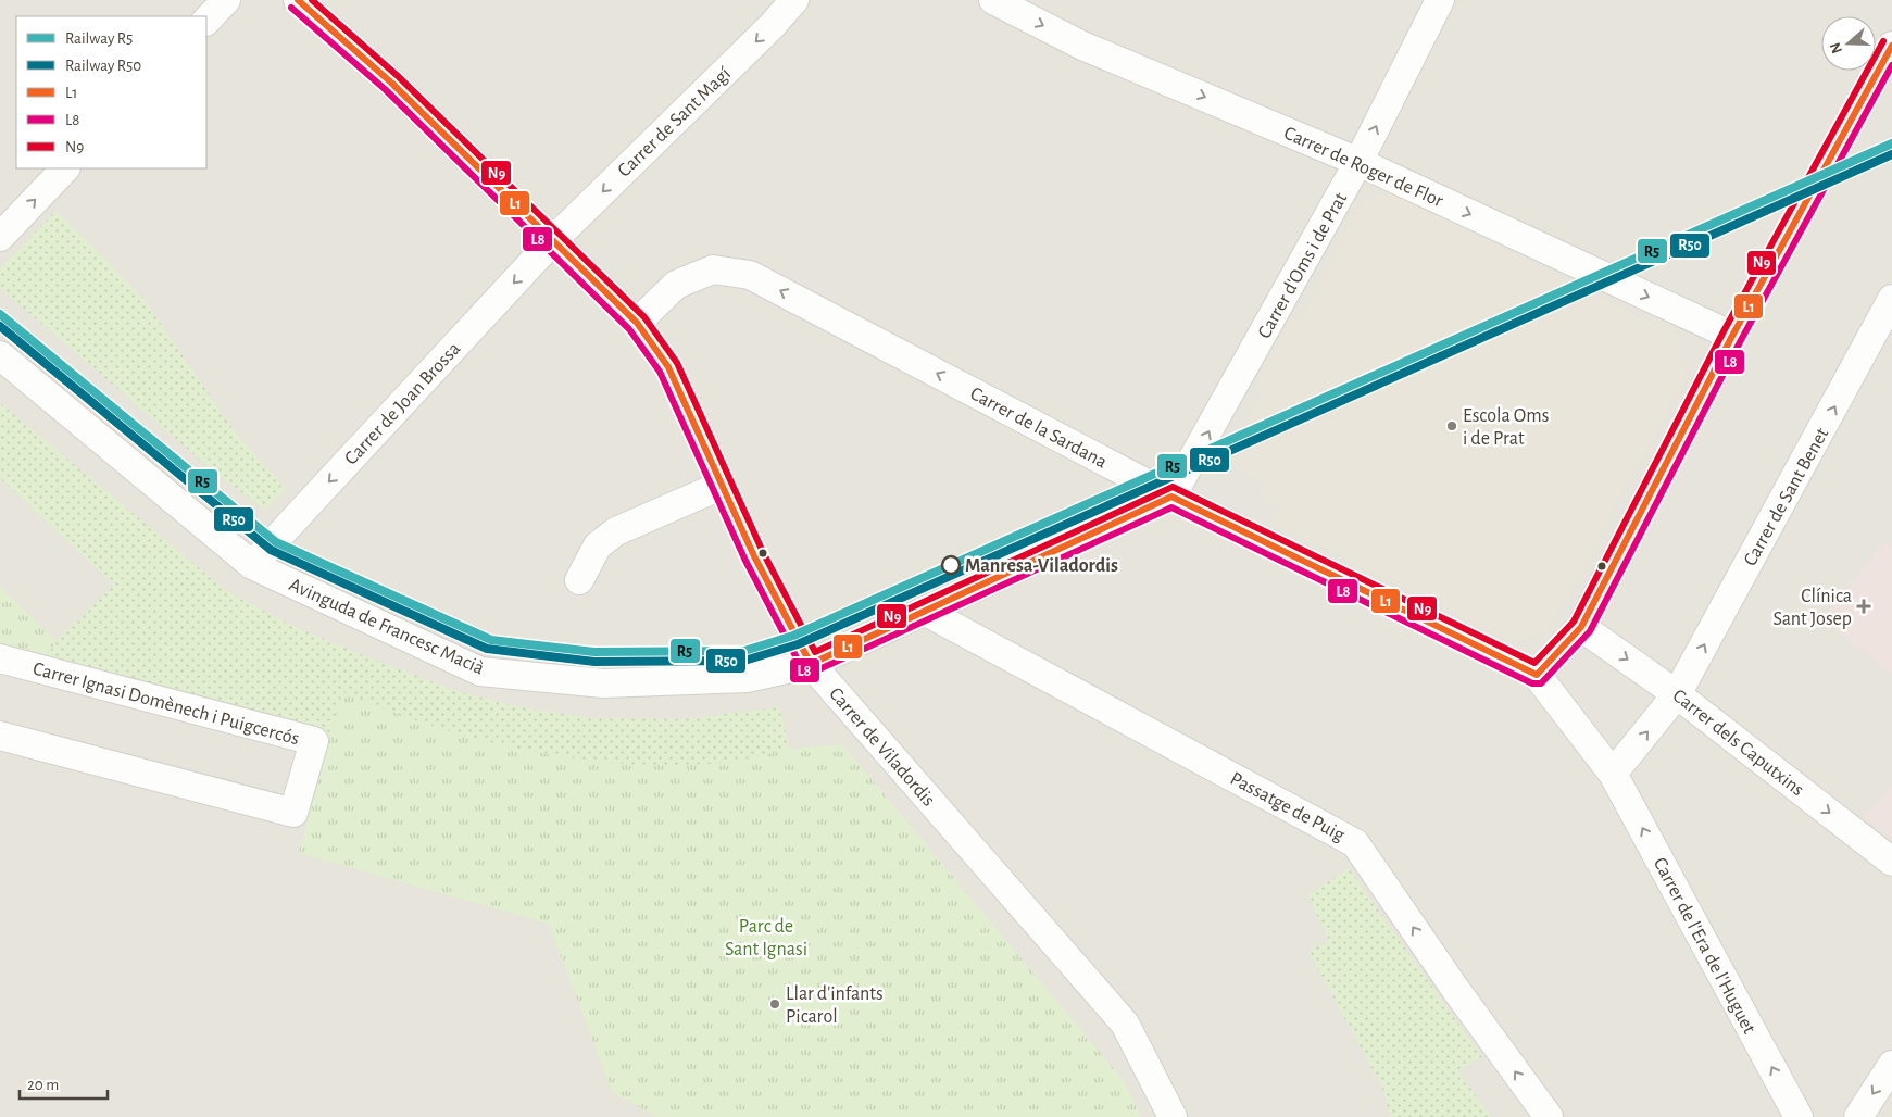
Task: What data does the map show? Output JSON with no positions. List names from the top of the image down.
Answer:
{
  "streets": {
    "street": [
      "Carrer de Sant Magí",
      "Carrer de Roger de Flor",
      "Carrer d'Oms i de Prat",
      "Carrer de Joan Brossa",
      "Carrer de la Sardana",
      "Carrer de Sant Benet",
      "Avinguda de Francesc Macià",
      "Carrer Ignasi Domènech i Puigcercós",
      "Carrer dels Caputxins",
      "Carrer de Viladordis",
      "Passatge de Puig",
      "Carrer de l'Era de l'Huguet"
    ]
  },
  "crossings": [
    ["Carrer de Sant Magí", "Carrer de Joan Brossa"],
    ["Carrer de Sant Magí", "Carrer de Viladordis"],
    ["Carrer de Roger de Flor", "Carrer d'Oms i de Prat"],
    ["Carrer d'Oms i de Prat", "Carrer de la Sardana"],
    ["Carrer d'Oms i de Prat", "Avinguda de Francesc Macià"],
    ["Carrer de Joan Brossa", "Avinguda de Francesc Macià"],
    ["Carrer de Joan Brossa", "Carrer de Viladordis"],
    ["Carrer de la Sardana", "Avinguda de Francesc Macià"],
    ["Carrer de la Sardana", "Carrer de Viladordis"],
    ["Carrer de la Sardana", "Carrer de l'Era de l'Huguet"],
    ["Carrer de Sant Benet", "Carrer dels Caputxins"],
    ["Avinguda de Francesc Macià", "Carrer de Viladordis"],
    ["Avinguda de Francesc Macià", "Passatge de Puig"]
  ],
  "one_way": [
    "Carrer de Sant Magí",
    "Carrer de Roger de Flor",
    "Carrer d'Oms i de Prat",
    "Carrer de Joan Brossa",
    "Carrer de la Sardana",
    "Carrer dels Caputxins",
    "Passatge de Puig",
    "Carrer de l'Era de l'Huguet"
  ],
  "parks": ["Parc de Sant Ignasi"],
  "places": {
    "other": ["Escola Oms i de Prat", "Manresa-Viladordis", "Llar d'infants Picarol"],
    "health": ["Clínica Sant Josep"]
  },
  "lines": [
    "transit line L1",
    "transit line N9",
    "transit line L8",
    "rail line R5",
    "rail line R50"
  ],
  "legend": [
    "Railway R5",
    "Railway R50",
    "L1",
    "L8",
    "N9"
  ],
  "scale_bar": "20 m",
  "north": "left"
}
